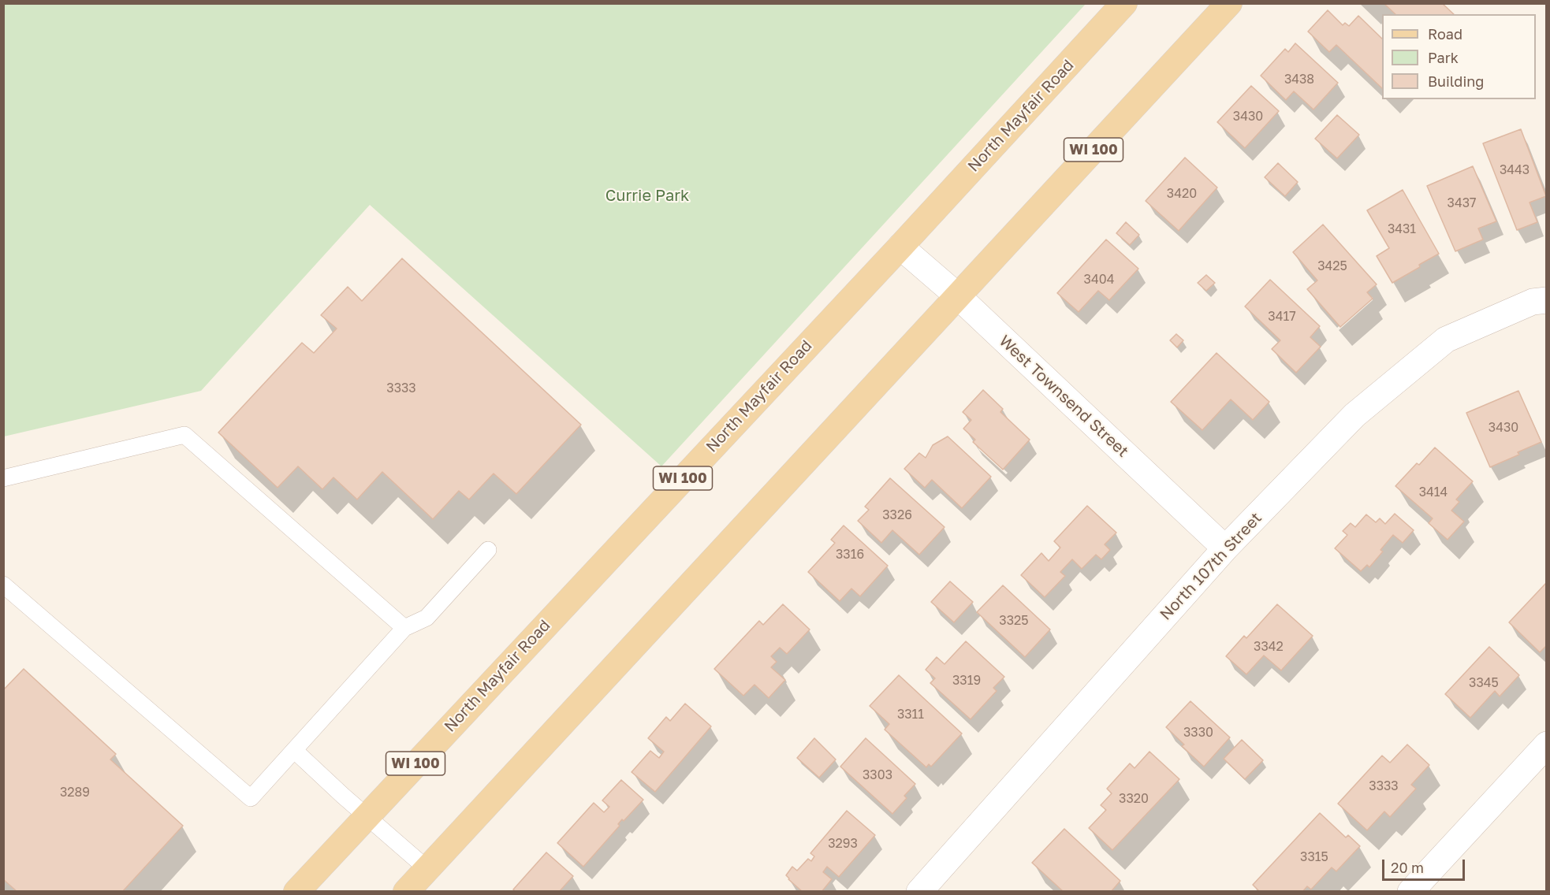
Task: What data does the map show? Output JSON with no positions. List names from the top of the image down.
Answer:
{
  "streets": {
    "main road": ["North Mayfair Road", "WI 100"],
    "street": ["West Townsend Street", "North 107th Street"]
  },
  "crossings": [
    ["North Mayfair Road", "West Townsend Street"],
    ["WI 100", "West Townsend Street"],
    ["West Townsend Street", "North 107th Street"]
  ],
  "parks": ["Currie Park"],
  "house_numbers": [
    "3438",
    "3430",
    "3443",
    "3420",
    "3437",
    "3431",
    "3425",
    "3404",
    "3417",
    "3333",
    "3430",
    "3414",
    "3326",
    "3316",
    "3325",
    "3342",
    "3319",
    "3345",
    "3311",
    "3330",
    "3303",
    "3333",
    "3289",
    "3320",
    "3293",
    "3315"
  ],
  "legend": ["Road", "Park", "Building"],
  "scale_bar": "20 m"
}
